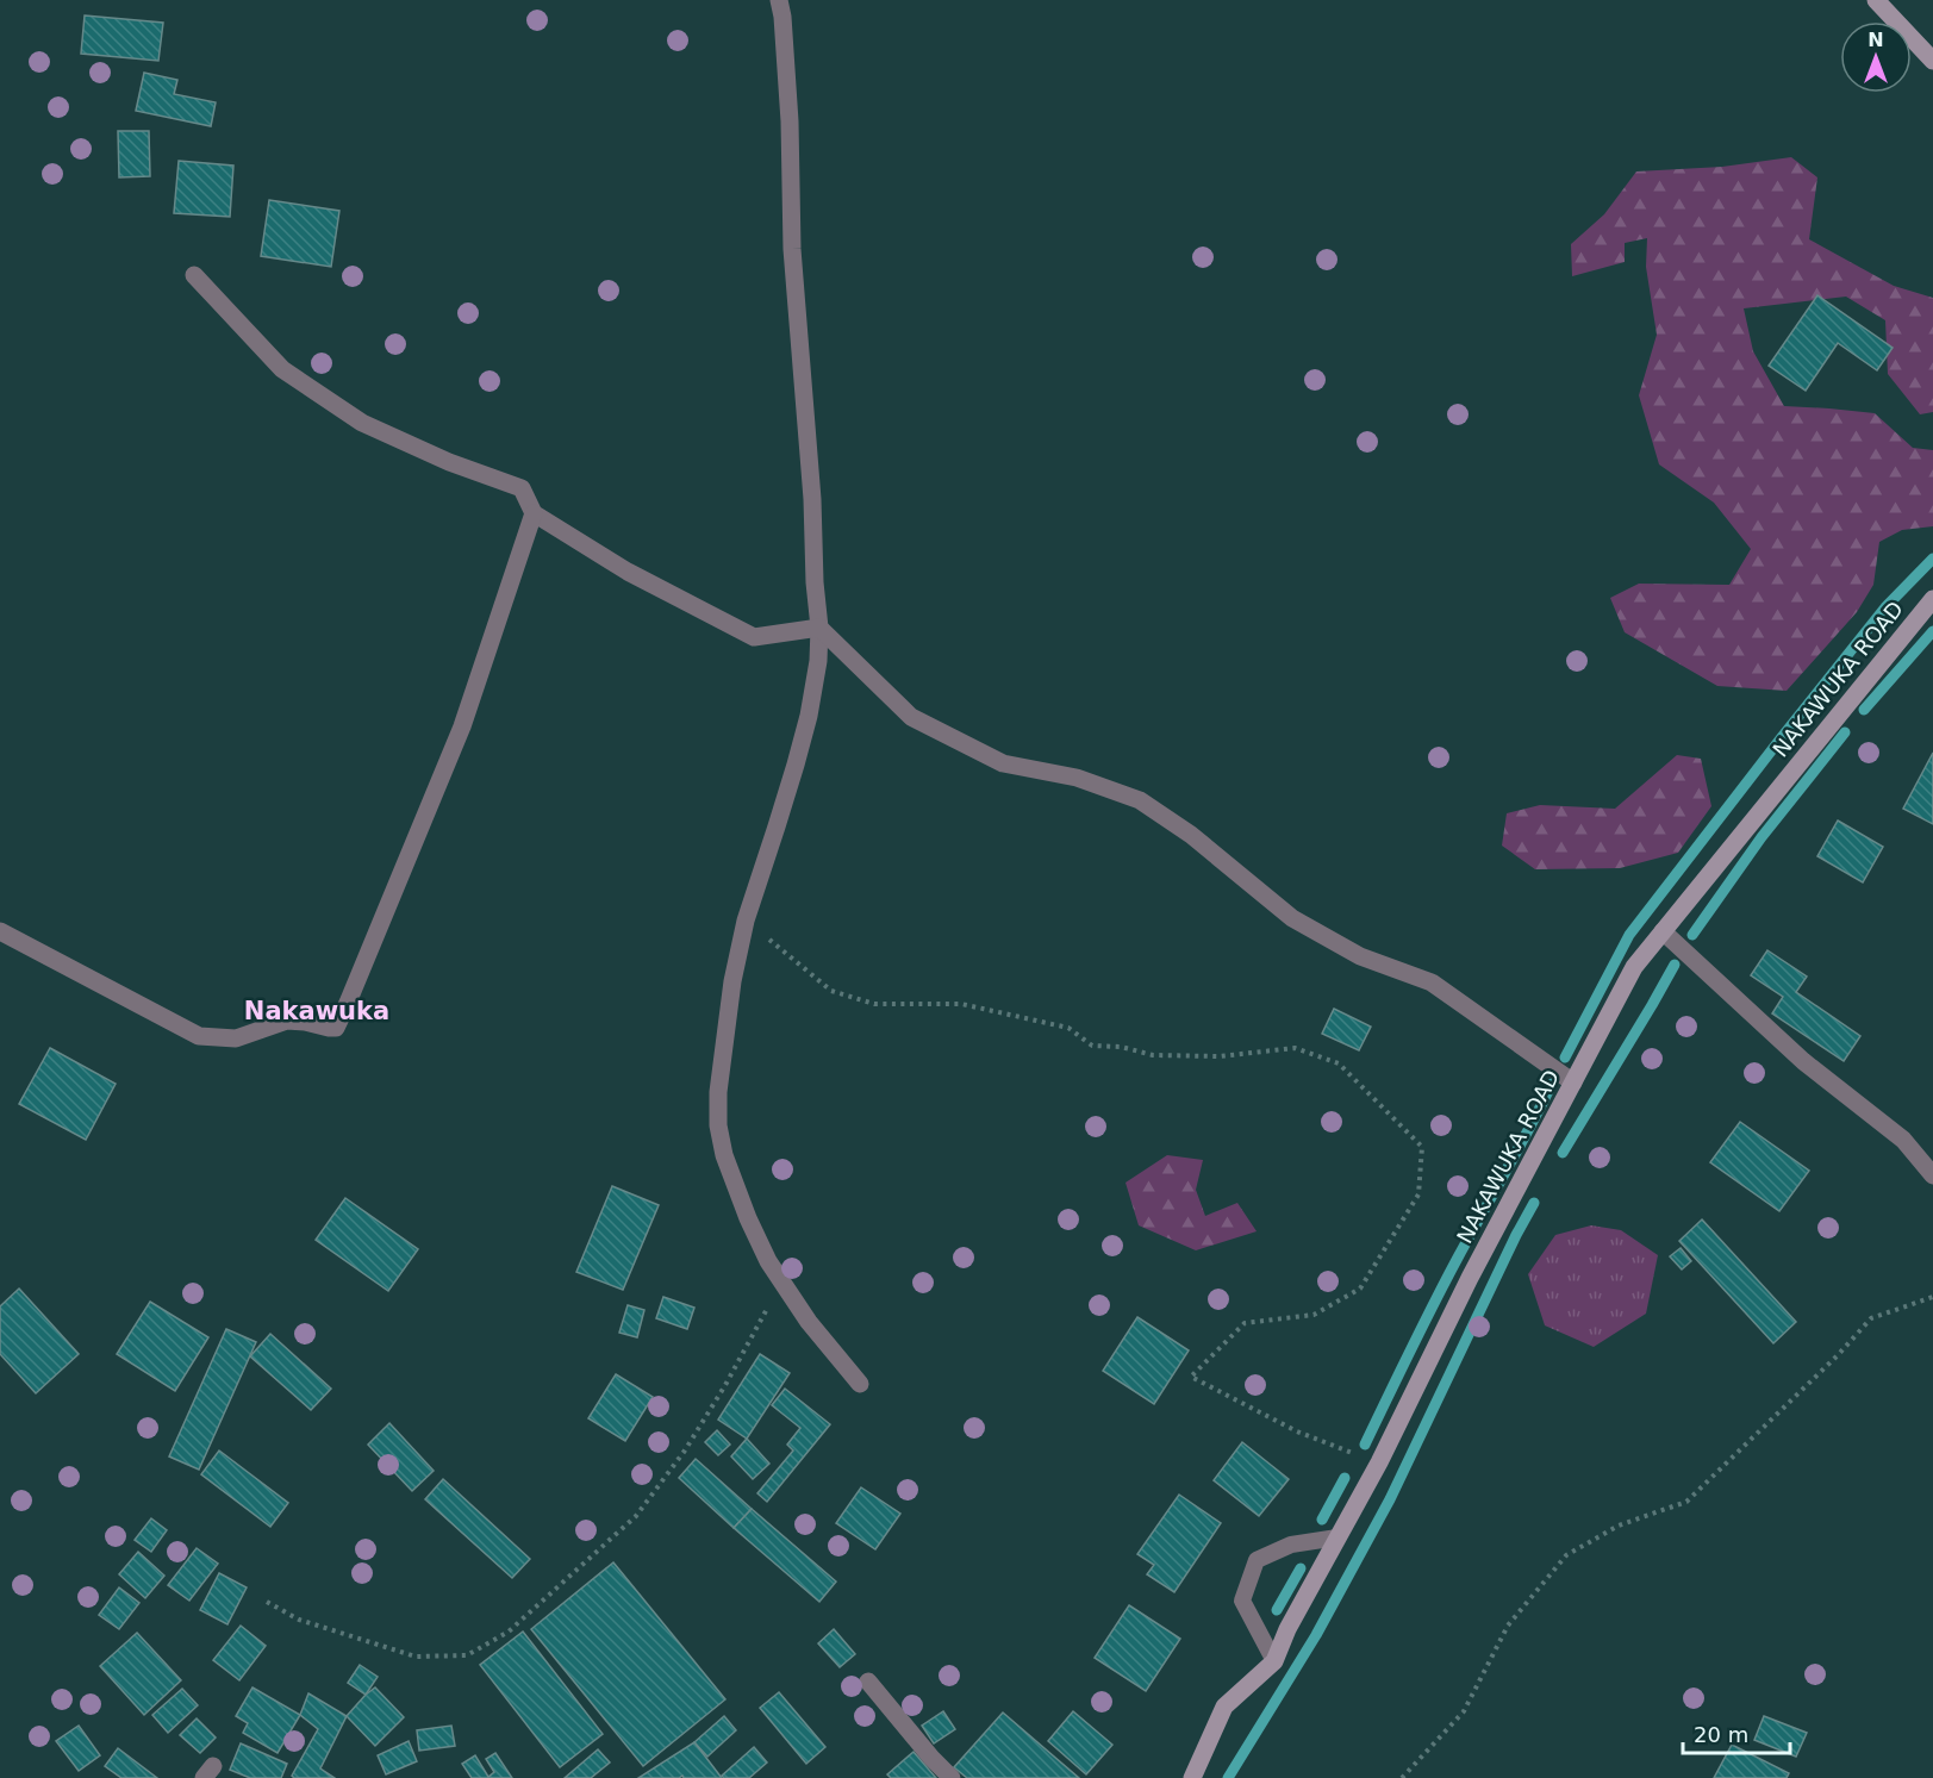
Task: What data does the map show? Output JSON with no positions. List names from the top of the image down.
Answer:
{
  "streets": {
    "main road": ["NAKAWUKA ROAD"]
  },
  "districts": ["Nakawuka"],
  "scale_bar": "20 m",
  "north": "top"
}
